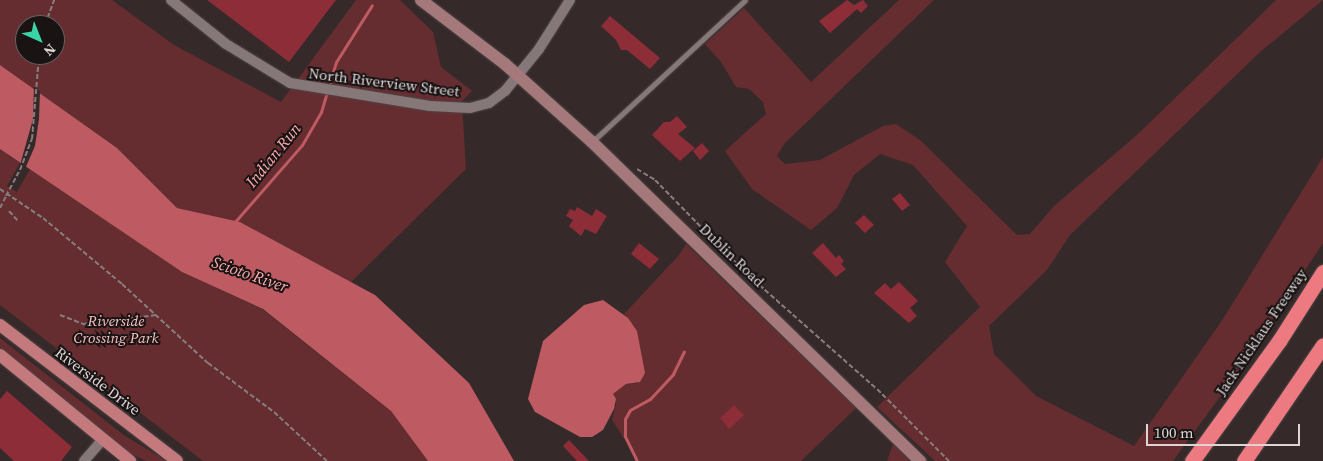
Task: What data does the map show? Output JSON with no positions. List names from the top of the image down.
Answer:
{
  "streets": {
    "highway": ["Jack Nicklaus Freeway"],
    "main road": ["Dublin Road", "Riverside Drive"],
    "street": ["North Riverview Street"]
  },
  "crossings": [
    ["North Riverview Street", "Dublin Road"]
  ],
  "water": ["Indian Run", "Scioto River"],
  "parks": ["Riverside Crossing Park"],
  "scale_bar": "100 m",
  "north": "bottom right"
}
